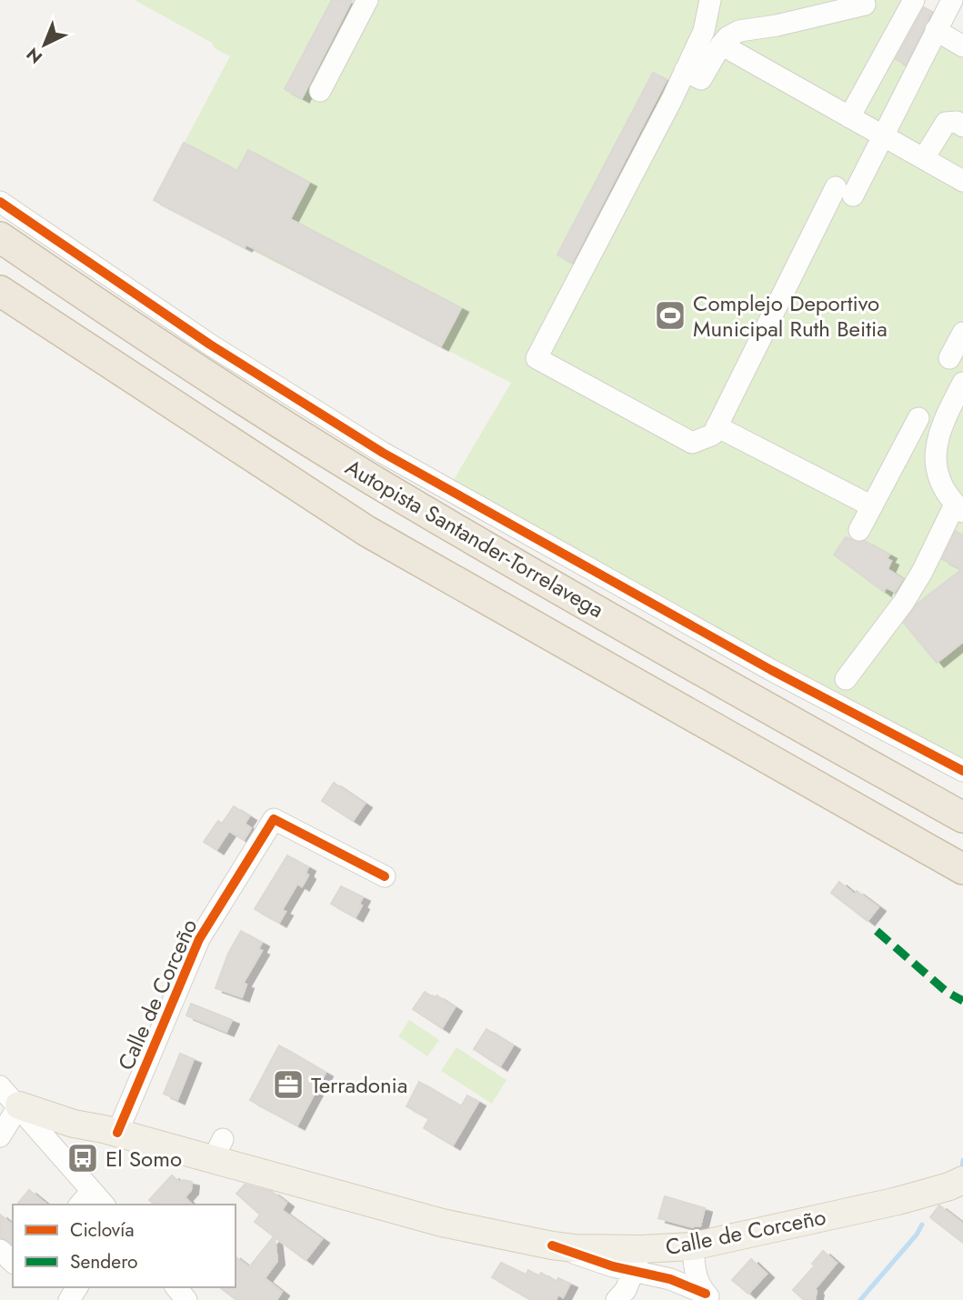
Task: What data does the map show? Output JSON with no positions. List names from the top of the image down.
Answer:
{
  "streets": {
    "highway": ["Autopista Santander-Torrelavega"],
    "main road": ["Calle de Corceño"]
  },
  "places": {
    "sports": ["Complejo Deportivo Municipal Ruth Beitia"],
    "office": ["Terradonia"],
    "bus stop": ["El Somo"]
  },
  "legend": ["Ciclovía", "Sendero"],
  "north": "bottom left"
}
